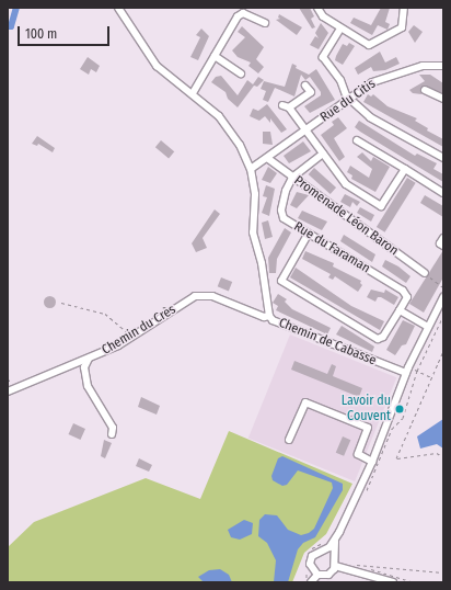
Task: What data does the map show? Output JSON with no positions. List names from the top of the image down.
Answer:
{
  "streets": {
    "street": [
      "Rue du Citis",
      "Promenade Léon Baron",
      "Rue du Faraman",
      "Chemin du Crès",
      "Chemin de Cabasse"
    ]
  },
  "crossings": [
    ["Rue du Citis", "Promenade Léon Baron"],
    ["Rue du Citis", "Chemin de Cabasse"],
    ["Promenade Léon Baron", "Rue du Faraman"],
    ["Chemin du Crès", "Chemin de Cabasse"]
  ],
  "places": ["Lavoir du Couvent"],
  "scale_bar": "100 m"
}
